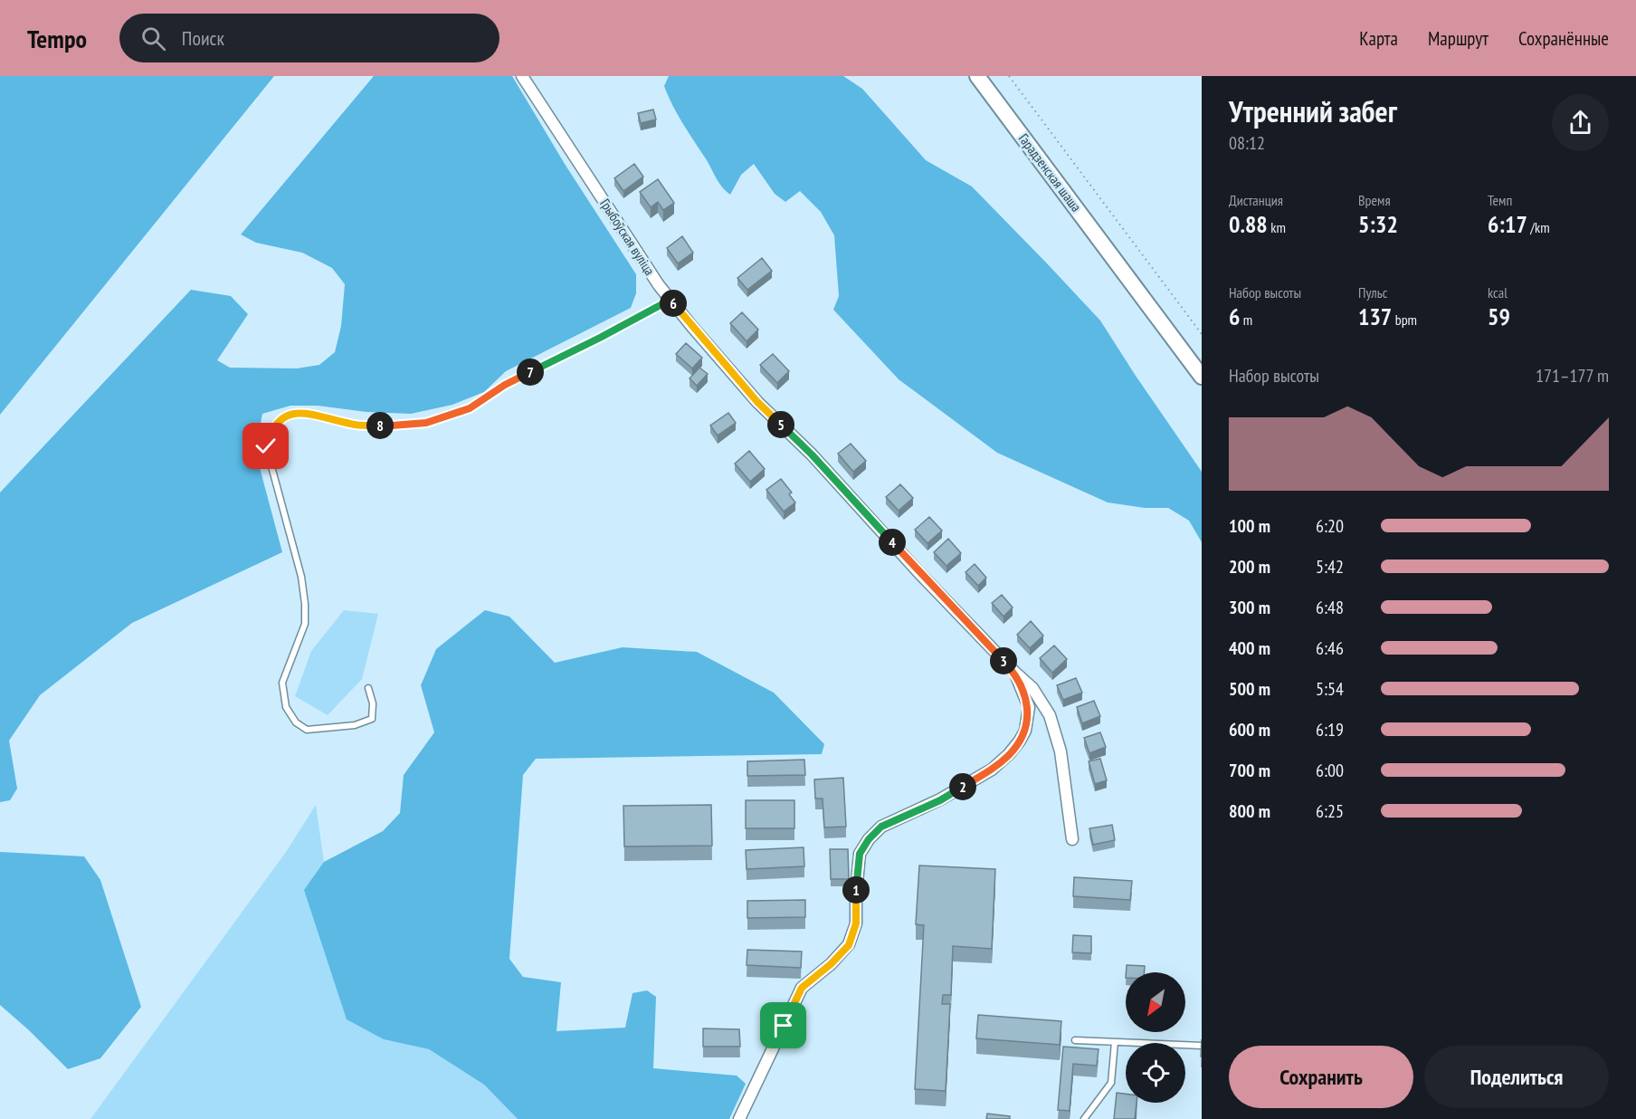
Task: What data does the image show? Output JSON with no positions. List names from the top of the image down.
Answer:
{
  "streets": {
    "main road": ["Гарадзенская шаша"],
    "street": ["Грыбоўская вуліца"]
  },
  "north": "bottom left",
  "page": {
    "header": "Tempo",
    "search": "Поиск",
    "nav": ["Карта", "Маршрут", "Сохранённые"],
    "heading": ["Утренний забег", "08:12"],
    "stats": [
      ["Дистанция", "0.88 km"],
      ["Время", "5:32"],
      ["Темп", "6:17 /km"],
      ["Набор высоты", "6 m"],
      ["Пульс", "137 bpm"],
      ["kcal", "59"]
    ],
    "pins": [
      "6",
      "7",
      "5",
      "8",
      "4",
      "3",
      "2",
      "1"
    ],
    "chart": ["Набор высоты", "171–177 m"],
    "list": [
      {
        "name": "100 m",
        "note": "6:20"
      },
      {
        "name": "200 m",
        "note": "5:42"
      },
      {
        "name": "300 m",
        "note": "6:48"
      },
      {
        "name": "400 m",
        "note": "6:46"
      },
      {
        "name": "500 m",
        "note": "5:54"
      },
      {
        "name": "600 m",
        "note": "6:19"
      },
      {
        "name": "700 m",
        "note": "6:00"
      },
      {
        "name": "800 m",
        "note": "6:25"
      }
    ],
    "buttons": ["Сохранить", "Поделиться"]
  }
}
